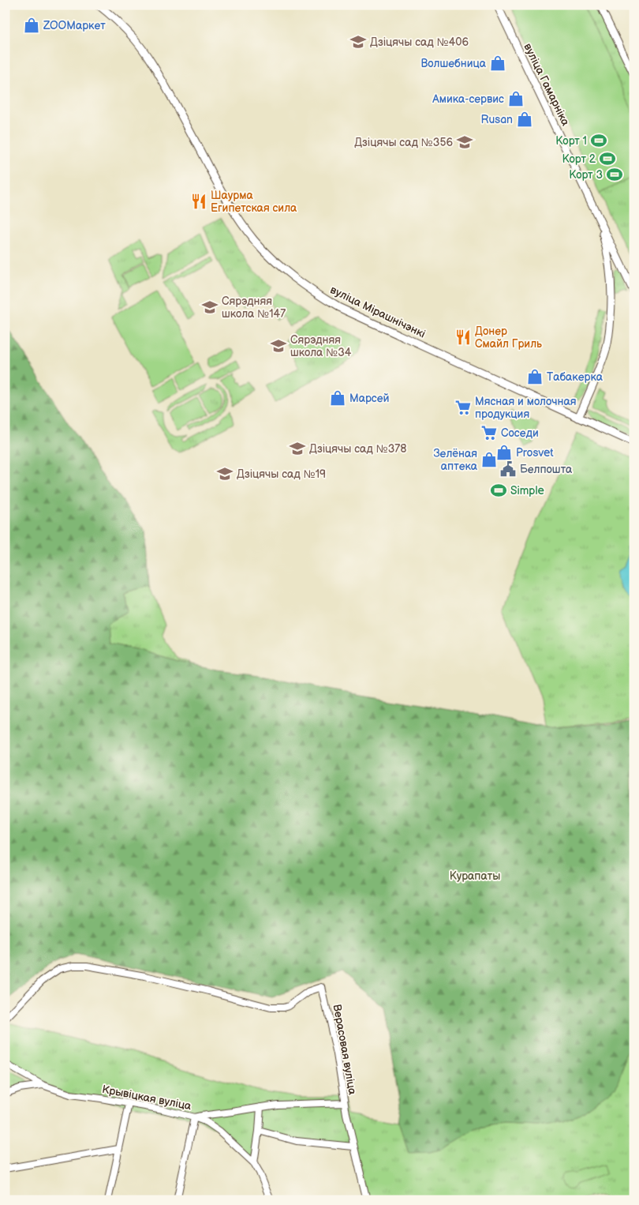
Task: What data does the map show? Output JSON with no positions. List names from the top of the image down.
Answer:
{
  "streets": {
    "main road": ["вуліца Гамарніка", "вуліца Мірашнічэнкі"],
    "street": ["Верасовая вуліца", "Крывіцкая вуліца"]
  },
  "crossings": [
    ["вуліца Гамарніка", "вуліца Мірашнічэнкі"],
    ["Верасовая вуліца", "Крывіцкая вуліца"]
  ],
  "parks": ["Курапаты"],
  "places": {
    "shop": [
      "ZOOМаркет",
      "Волшебница",
      "Амика-сервис",
      "Rusan",
      "Табакерка",
      "Марсей",
      "Prosvet",
      "Зелёная аптека"
    ],
    "school or university": [
      "Дзіцячы сад №406",
      "Дзіцячы сад №356",
      "Сярэдняя школа №147",
      "Сярэдняя школа №34",
      "Дзіцячы сад №378",
      "Дзіцячы сад №19"
    ],
    "sports": [
      "Корт 1",
      "Корт 2",
      "Корт 3",
      "Simple"
    ],
    "restaurant": ["Шаурма Египетская сила", "Донер Смайл Гриль"],
    "supermarket": ["Мясная и молочная продукция", "Соседи"],
    "public building": ["Белпошта"]
  }
}
